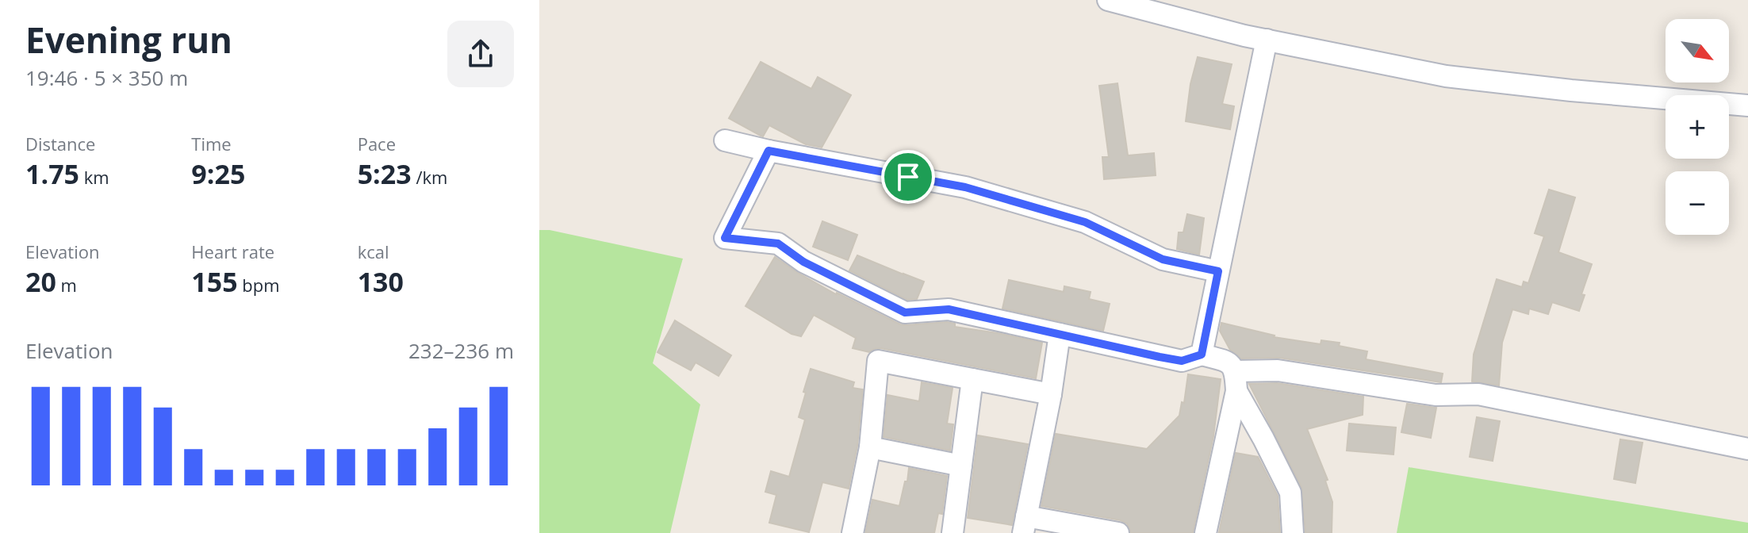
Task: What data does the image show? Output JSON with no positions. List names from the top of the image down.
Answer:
{
  "north": "bottom right",
  "page": {
    "heading": ["Evening run", "19:46 · 5 × 350 m"],
    "map_buttons": ["+", "−"],
    "stats": [
      ["Distance", "1.75 km"],
      ["Time", "9:25"],
      ["Pace", "5:23 /km"],
      ["Elevation", "20 m"],
      ["Heart rate", "155 bpm"],
      ["kcal", "130"]
    ],
    "chart": ["Elevation", "232–236 m"]
  }
}
